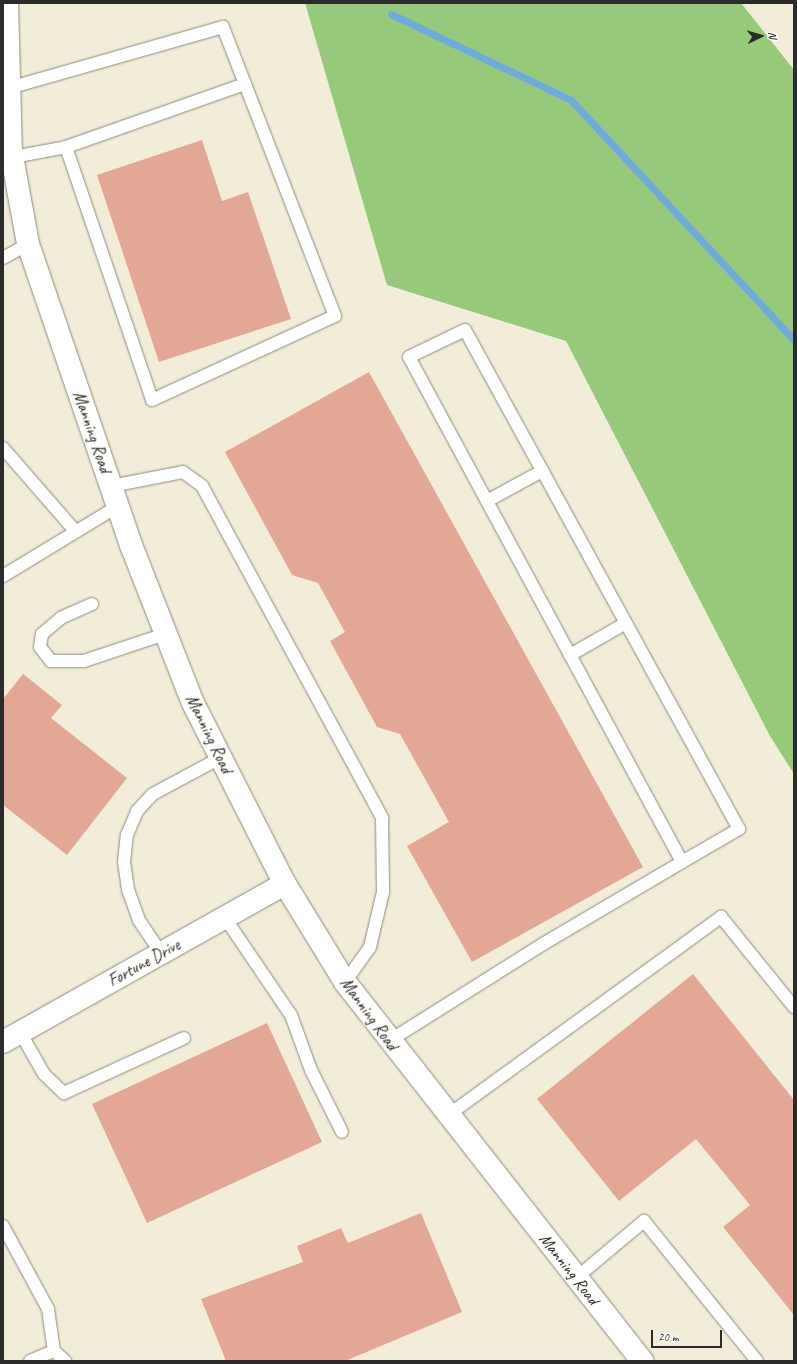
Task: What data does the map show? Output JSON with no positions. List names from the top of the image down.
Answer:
{
  "streets": {
    "street": ["Manning Road", "Fortune Drive"]
  },
  "crossings": [
    ["Manning Road", "Fortune Drive"]
  ],
  "scale_bar": "20 m",
  "north": "right"
}
